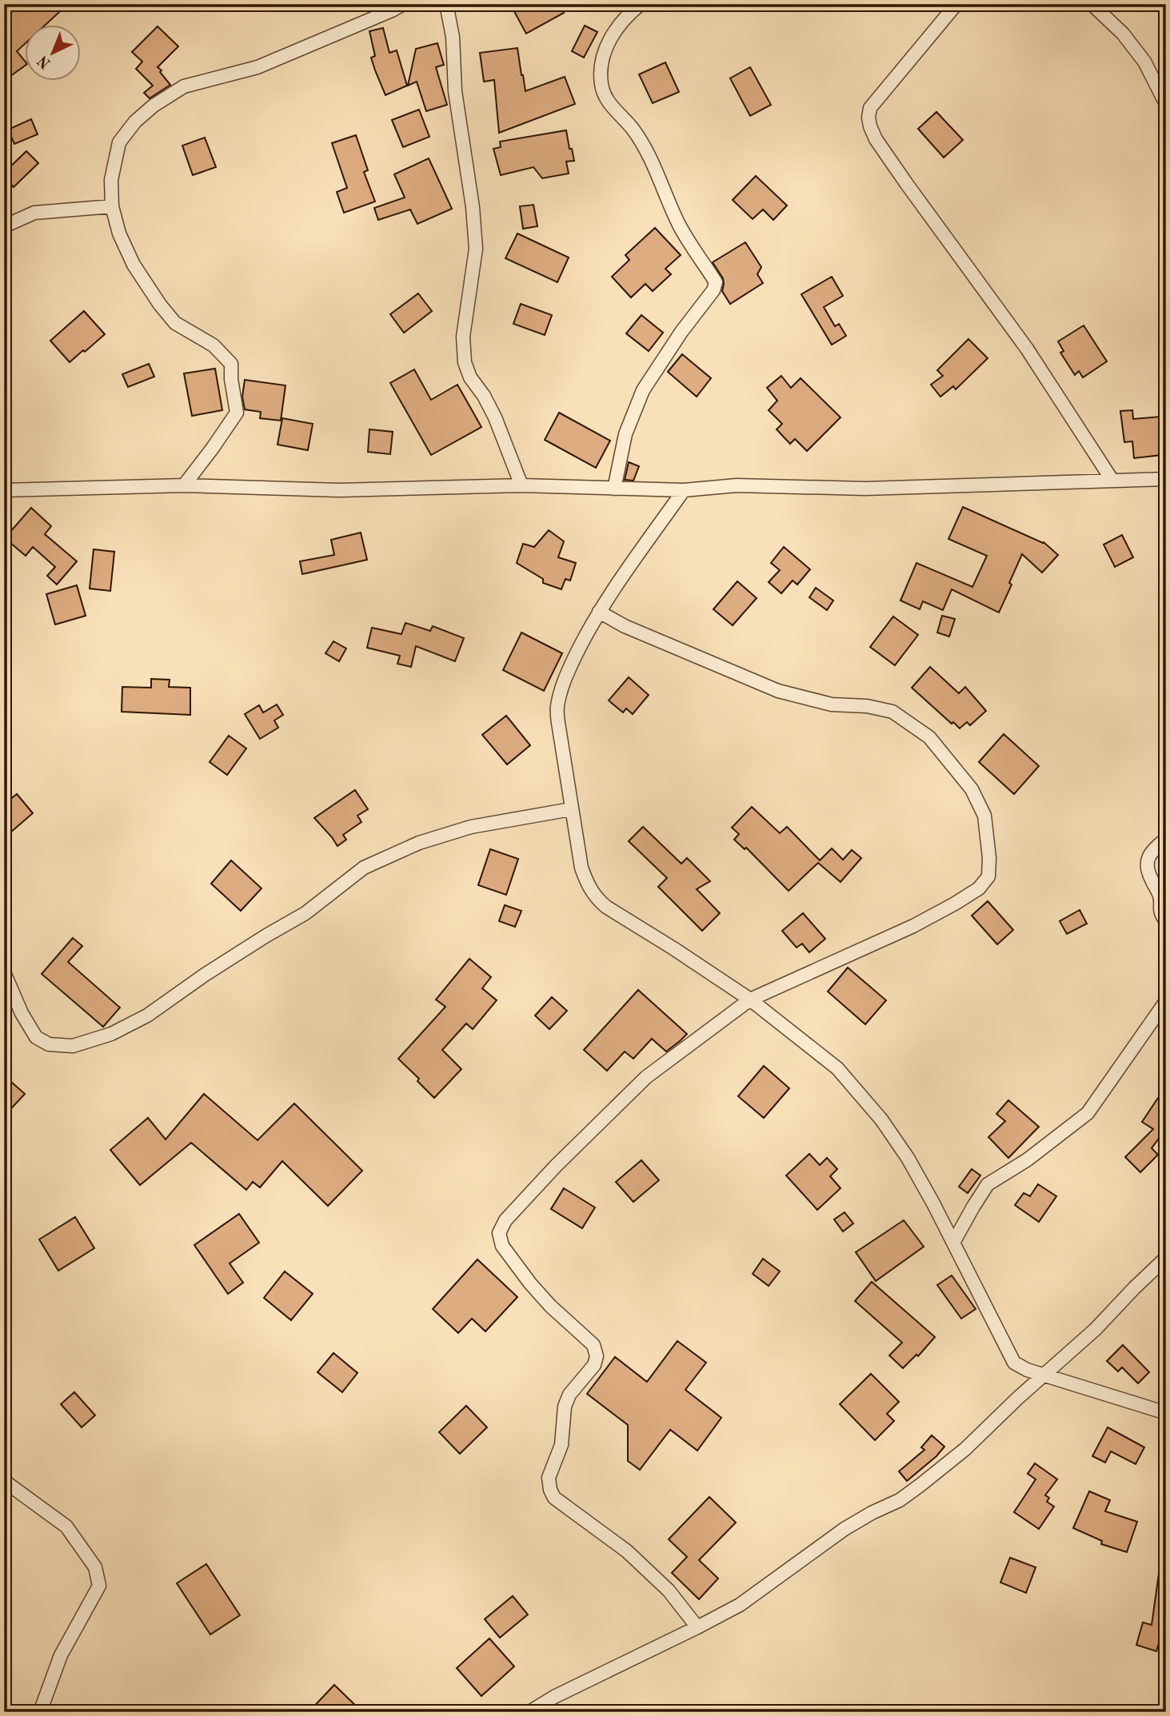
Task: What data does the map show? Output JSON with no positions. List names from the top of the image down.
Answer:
{
  "north": "bottom left"
}
